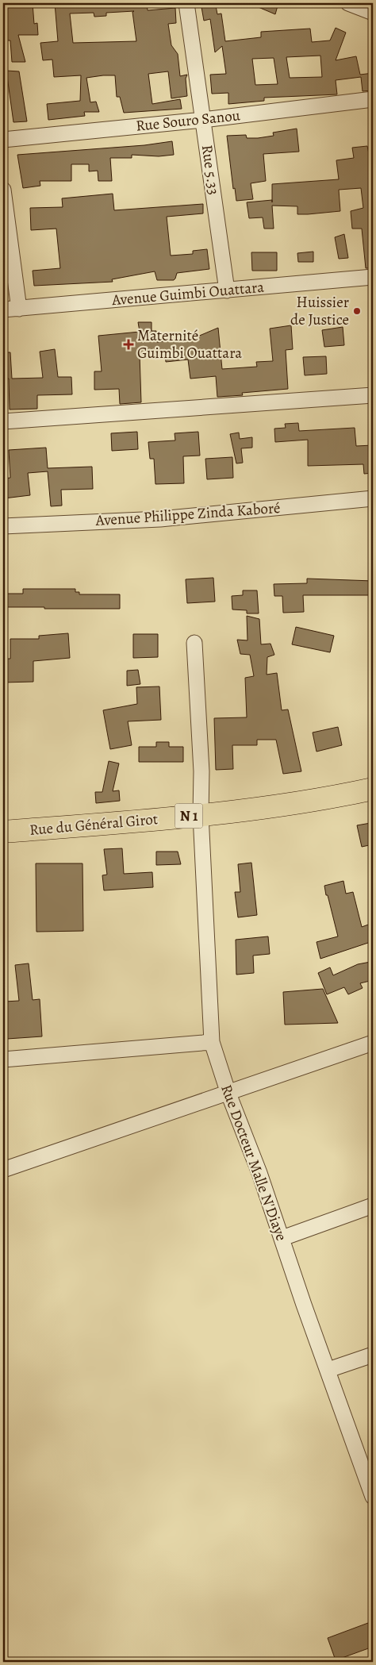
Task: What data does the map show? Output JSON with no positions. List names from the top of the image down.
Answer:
{
  "streets": {
    "highway": ["N 1", "Rue du Général Girot"],
    "street": [
      "Rue Souro Sanou",
      "Rue 5.33",
      "Avenue Guimbi Ouattara",
      "Avenue Philippe Zinda Kaboré",
      "Rue Docteur Malle N'Diaye"
    ]
  },
  "crossings": [
    ["Rue Souro Sanou", "Rue 5.33"],
    ["Rue 5.33", "Avenue Guimbi Ouattara"],
    ["Rue du Général Girot", "Rue Docteur Malle N'Diaye"]
  ],
  "places": {
    "other": ["Huissier de Justice"],
    "health": ["Maternité Guimbi Ouattara"]
  }
}
